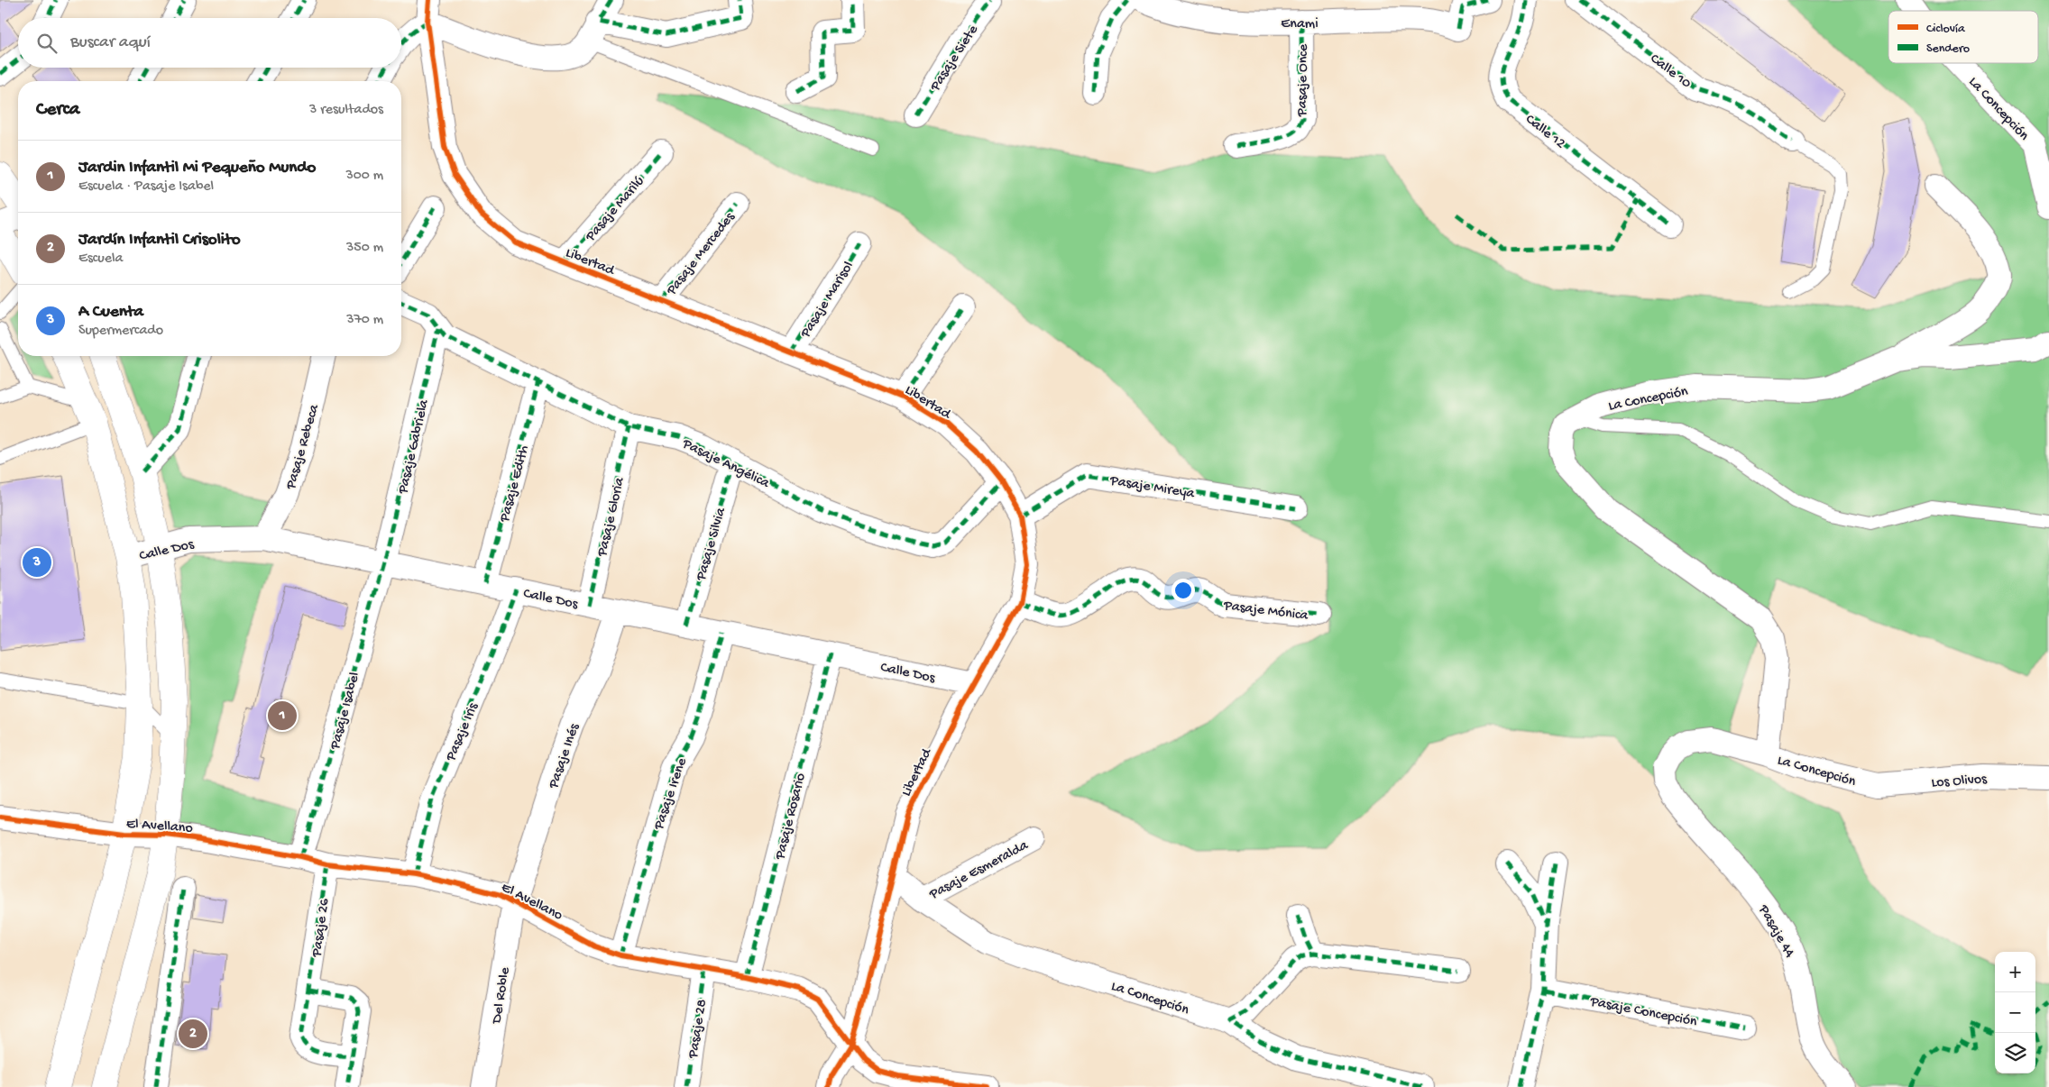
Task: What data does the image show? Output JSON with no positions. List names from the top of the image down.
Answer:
{
  "streets": {
    "street": [
      "Enami",
      "Pasaje Siete",
      "Calle 10",
      "Pasaje Once",
      "La Concepción",
      "Calle 12",
      "Pasaje Marilú",
      "Pasaje Mercedes",
      "Libertad",
      "Pasaje Marisol",
      "Pasaje Rebeca",
      "Pasaje Gabriela",
      "Pasaje Angélica",
      "Pasaje Edith",
      "Pasaje Mireya",
      "Pasaje Gloria",
      "Pasaje Silvia",
      "Calle Dos",
      "Pasaje Mónica",
      "Pasaje Isabel",
      "Pasaje Iris",
      "Pasaje Inés",
      "Los Olivos",
      "Pasaje Irene",
      "Pasaje Rosario",
      "El Avellano",
      "Pasaje Esmeralda",
      "Pasaje 26",
      "Pasaje 44",
      "Del Roble",
      "Pasaje Concepción",
      "Pasaje 28"
    ]
  },
  "crossings": [
    ["Enami", "Pasaje Once"],
    ["La Concepción", "Libertad"],
    ["La Concepción", "Los Olivos"],
    ["La Concepción", "Pasaje Esmeralda"],
    ["La Concepción", "Pasaje 44"],
    ["Pasaje Marilú", "Libertad"],
    ["Pasaje Mercedes", "Libertad"],
    ["Libertad", "Pasaje Marisol"],
    ["Libertad", "Pasaje Angélica"],
    ["Libertad", "Pasaje Mireya"],
    ["Libertad", "Calle Dos"],
    ["Libertad", "Pasaje Mónica"],
    ["Libertad", "El Avellano"],
    ["Pasaje Rebeca", "Calle Dos"],
    ["Pasaje Gabriela", "Pasaje Angélica"],
    ["Pasaje Gabriela", "Calle Dos"],
    ["Pasaje Gabriela", "Pasaje Isabel"],
    ["Pasaje Angélica", "Pasaje Edith"],
    ["Pasaje Angélica", "Pasaje Gloria"],
    ["Pasaje Angélica", "Pasaje Silvia"],
    ["Pasaje Edith", "Calle Dos"],
    ["Pasaje Gloria", "Calle Dos"],
    ["Pasaje Silvia", "Calle Dos"],
    ["Calle Dos", "Pasaje Isabel"],
    ["Calle Dos", "Pasaje Iris"],
    ["Calle Dos", "Pasaje Inés"],
    ["Calle Dos", "Pasaje Irene"],
    ["Calle Dos", "Pasaje Rosario"],
    ["Pasaje Isabel", "El Avellano"],
    ["Pasaje Iris", "El Avellano"],
    ["Pasaje Inés", "El Avellano"],
    ["Pasaje Inés", "Del Roble"],
    ["Pasaje Irene", "El Avellano"],
    ["Pasaje Rosario", "El Avellano"],
    ["El Avellano", "Pasaje 26"],
    ["El Avellano", "Del Roble"],
    ["El Avellano", "Pasaje 28"]
  ],
  "legend": ["Ciclovía", "Sendero"],
  "page": {
    "search": "Buscar aquí",
    "heading": ["Cerca", "3 resultados"],
    "list": [
      {
        "mark": "1",
        "name": "Jardin Infantil Mi Pequeño Mundo",
        "note": "Escuela · Pasaje Isabel",
        "value": "300 m"
      },
      {
        "mark": "2",
        "name": "Jardín Infantil Crisolito",
        "note": "Escuela",
        "value": "350 m"
      },
      {
        "mark": "3",
        "name": "A Cuenta",
        "note": "Supermercado",
        "value": "370 m"
      }
    ],
    "pins": ["3", "1", "2"],
    "map_buttons": ["+", "−"]
  }
}
